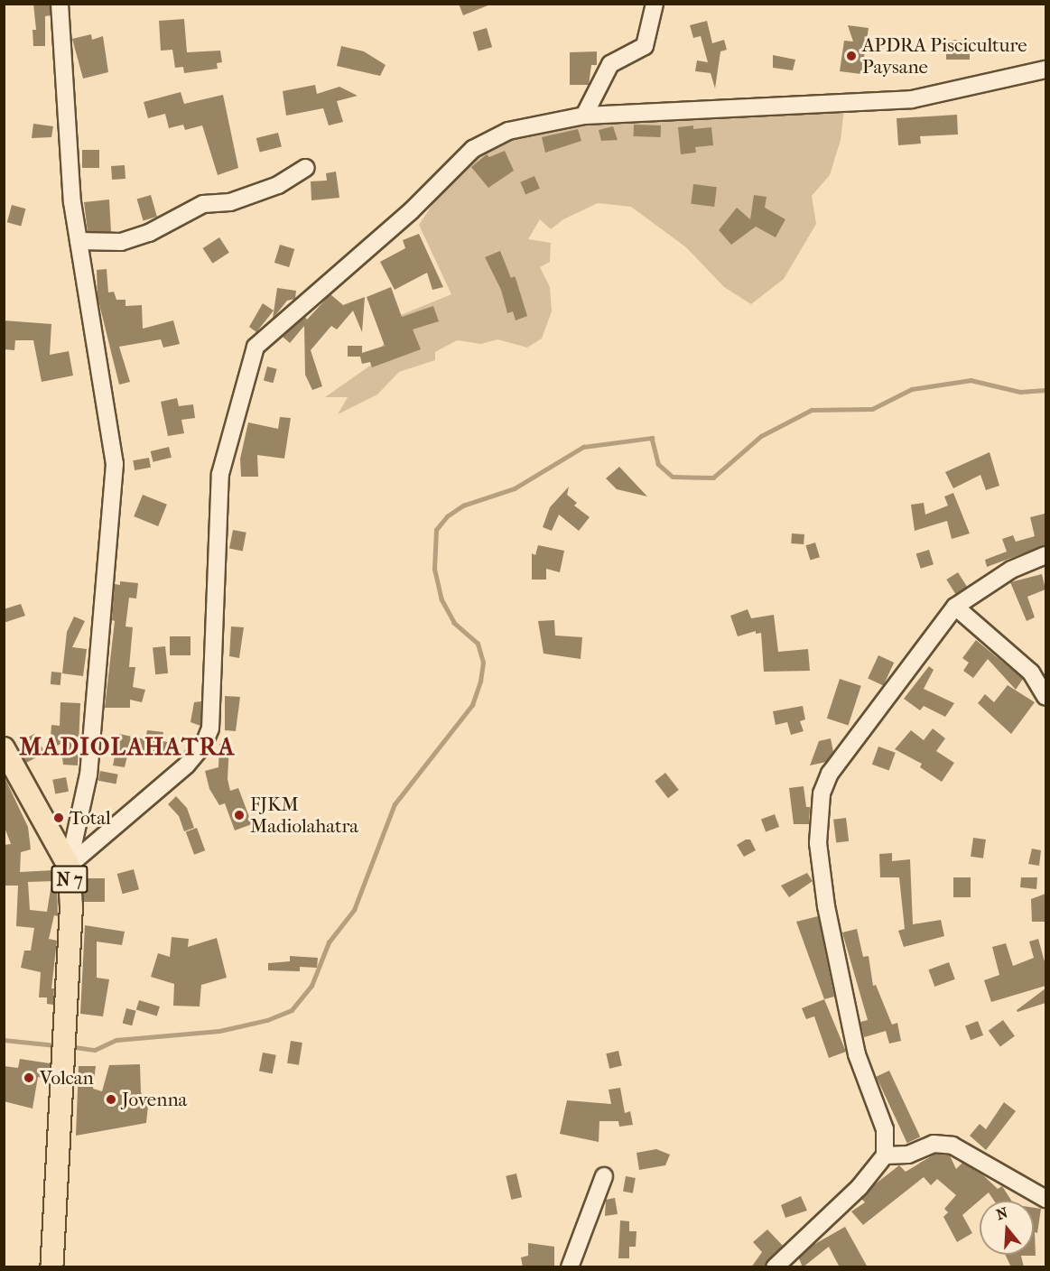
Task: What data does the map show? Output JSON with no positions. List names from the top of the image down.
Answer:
{
  "streets": {
    "main road": ["N 7"]
  },
  "districts": ["MADIOLAHATRA"],
  "places": [
    "APDRA Pisciculture Paysane",
    "FJKM Madiolahatra",
    "Total",
    "Volcan",
    "Jovenna"
  ],
  "north": "top"
}
